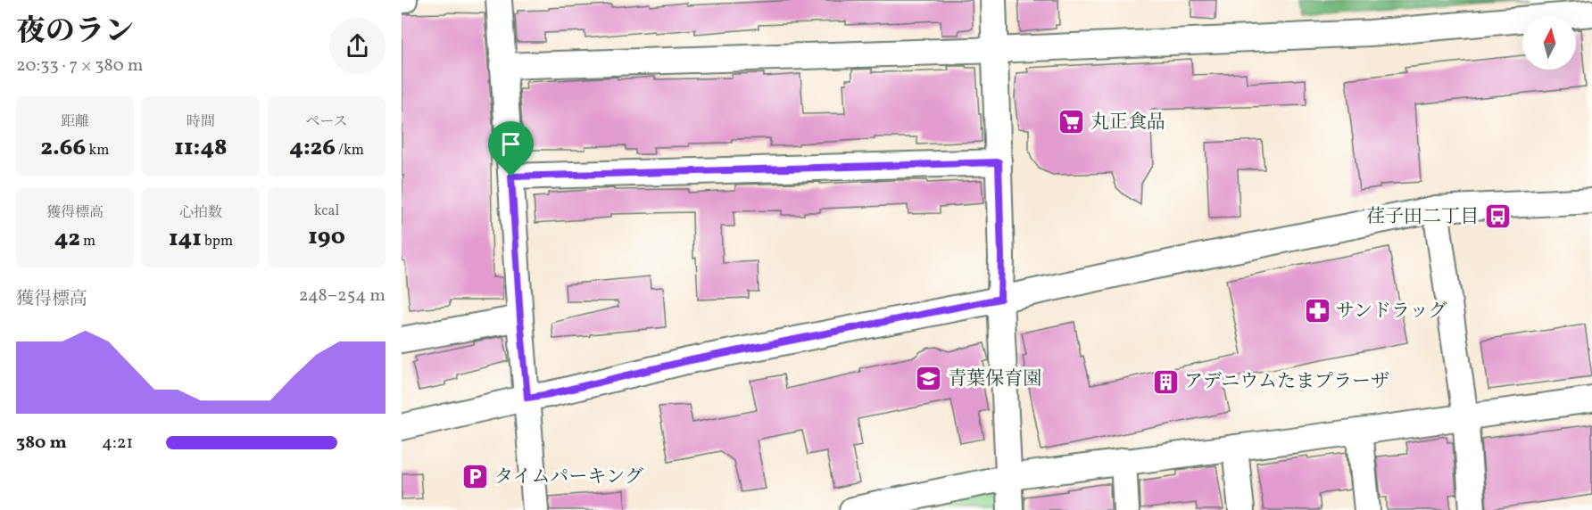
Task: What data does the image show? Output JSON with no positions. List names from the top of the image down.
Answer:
{
  "places": {
    "supermarket": ["丸正食品"],
    "bus stop": ["荏子田二丁目"],
    "pharmacy": ["サンドラッグ"],
    "school or university": ["青葉保育園"],
    "building": ["アデニウムたまプラーザ"],
    "parking": ["タイムパーキング"]
  },
  "north": "top",
  "page": {
    "heading": ["夜のラン", "20:33 · 7 × 380 m"],
    "stats": [
      ["距離", "2.66 km"],
      ["時間", "11:48"],
      ["ペース", "4:26 /km"],
      ["獲得標高", "42 m"],
      ["心拍数", "141 bpm"],
      ["kcal", "190"]
    ],
    "chart": ["獲得標高", "248–254 m"],
    "list": [
      {
        "name": "380 m",
        "note": "4:21"
      }
    ]
  }
}
